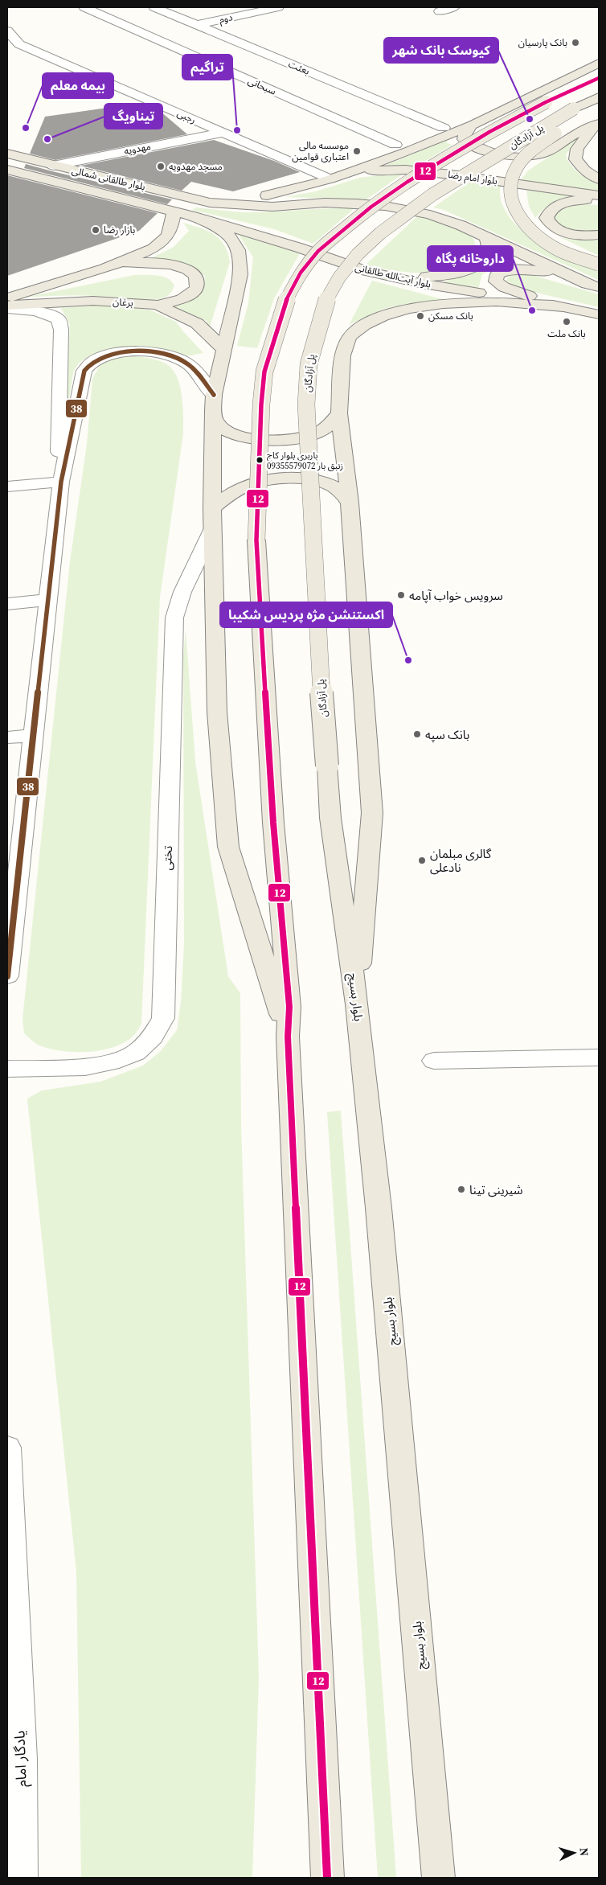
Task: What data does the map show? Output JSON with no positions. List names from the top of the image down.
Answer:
{
  "streets": {
    "main road": [
      "پل آزادگان",
      "بلوار امام رضا",
      "بلوار طالقانی شمالی",
      "بلوار آیت‌الله طالقانی",
      "برغان",
      "بلوار بسیج"
    ],
    "street": [
      "دوم",
      "بعثت",
      "سبحانی",
      "رجبی",
      "مهدویه",
      "تختی",
      "یادگار امام"
    ]
  },
  "crossings": [
    ["دوم", "بعثت"],
    ["رجبی", "مهدویه"],
    ["پل آزادگان", "بلوار بسیج"],
    ["مهدویه", "بلوار طالقانی شمالی"],
    ["بلوار طالقانی شمالی", "بلوار آیت‌الله طالقانی"]
  ],
  "places": [
    "بانک پارسیان",
    "کیوسک بانک شهر",
    "بیمه معلم",
    "تراگیم",
    "تیناویگ",
    "موسسه مالی اعتباری قوامین",
    "مسجد مهدویه",
    "بازار رضا",
    "داروخانه پگاه",
    "بانک مسکن",
    "بانک ملت",
    "باربری بلوار کاج زنبق بار 09355579072",
    "سرویس خواب آپامه",
    "اکستنشن مژه پردیس شکیبا",
    "بانک سپه",
    "گالری مبلمان نادعلی",
    "شیرینی تینا"
  ],
  "lines": ["transit line 12", "transit line 38"],
  "north": "right"
}
